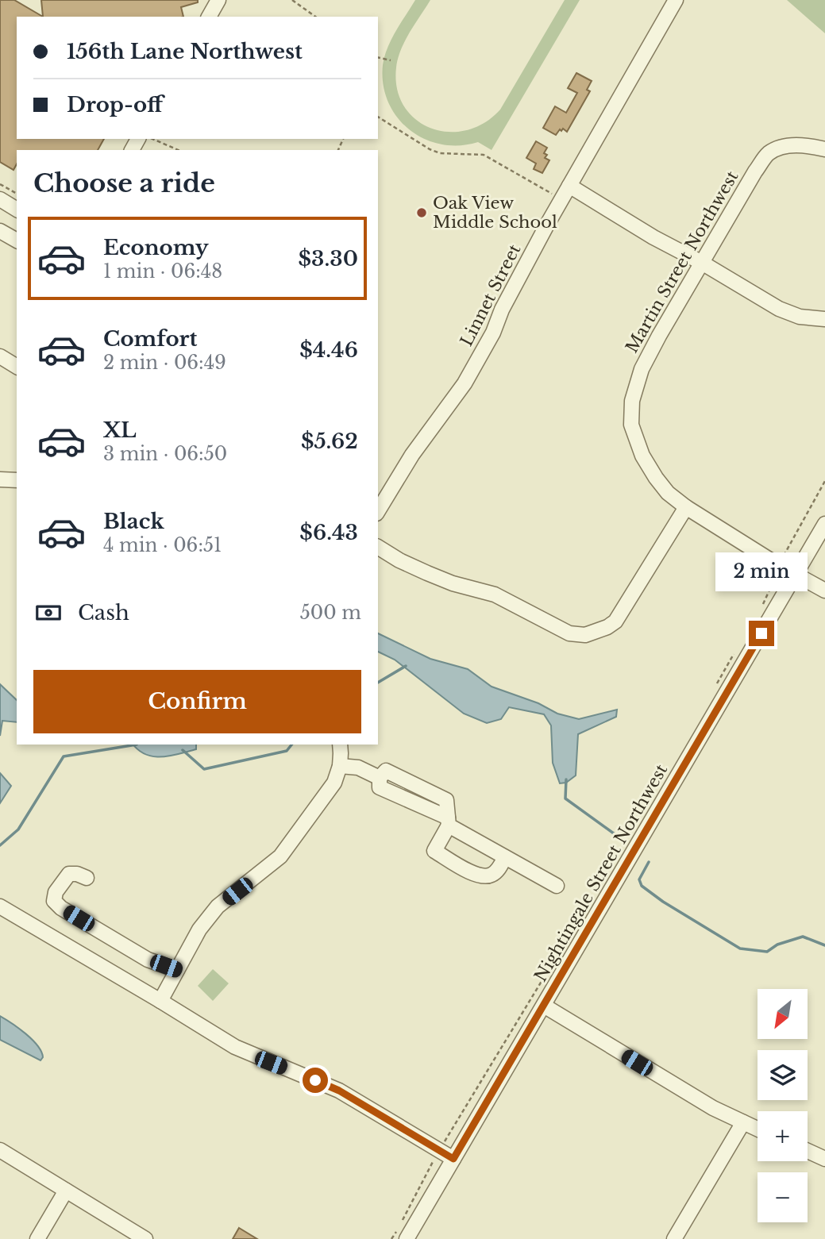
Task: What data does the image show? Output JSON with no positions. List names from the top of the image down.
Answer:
{
  "streets": {
    "street": ["Martin Street Northwest", "Linnet Street", "Nightingale Street Northwest"]
  },
  "crossings": [
    ["Martin Street Northwest", "Nightingale Street Northwest"]
  ],
  "places": ["Oak View Middle School"],
  "north": "bottom left",
  "page": {
    "banner": ["156th Lane Northwest", "Drop-off"],
    "heading": "Choose a ride",
    "list": [
      {
        "name": "Economy",
        "note": "1 min · 06:48",
        "value": "$3.30"
      },
      {
        "name": "Comfort",
        "note": "2 min · 06:49",
        "value": "$4.46"
      },
      {
        "name": "XL",
        "note": "3 min · 06:50",
        "value": "$5.62"
      },
      {
        "name": "Black",
        "note": "4 min · 06:51",
        "value": "$6.43"
      }
    ],
    "bubble": "2 min",
    "pay": ["Cash", "500 m"],
    "buttons": "Confirm",
    "map_buttons": ["+", "−"]
  }
}
